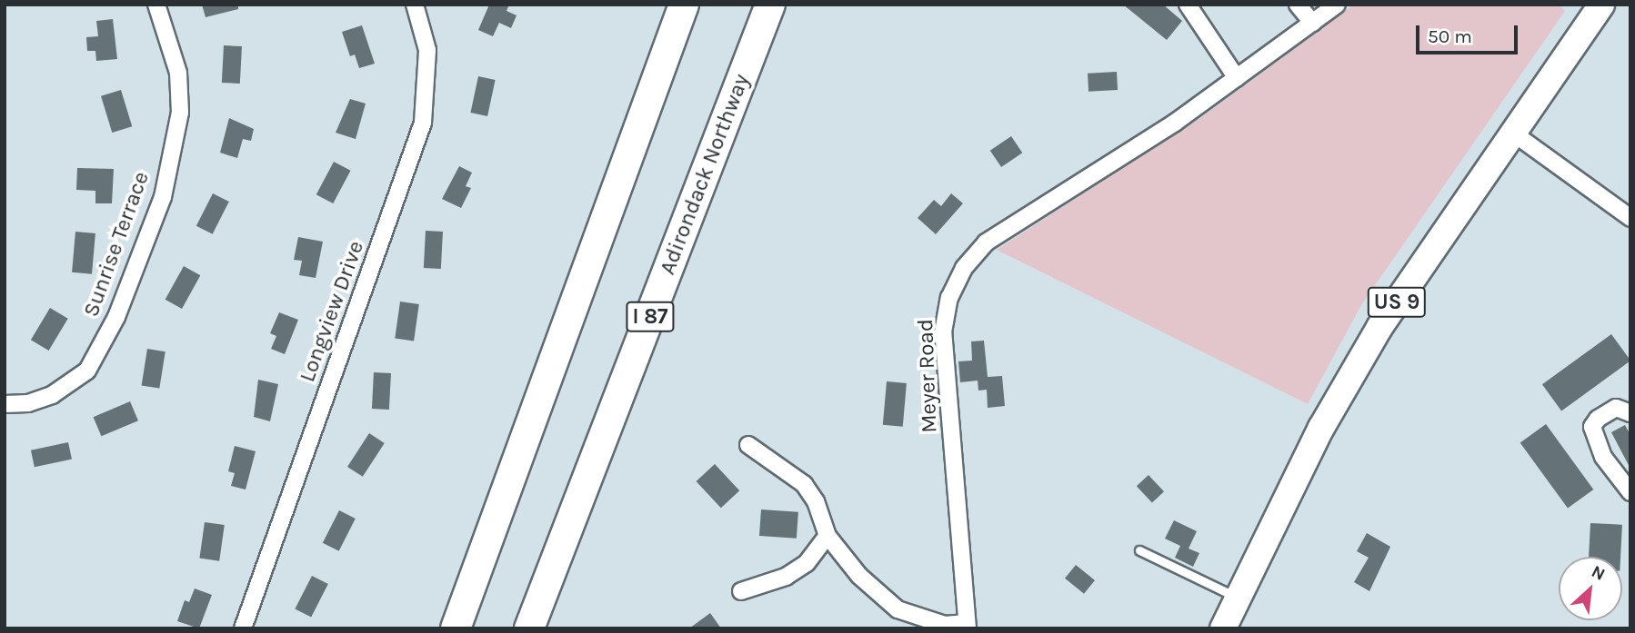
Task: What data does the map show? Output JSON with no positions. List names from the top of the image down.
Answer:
{
  "streets": {
    "highway": ["Adirondack Northway", "I 87"],
    "main road": ["US 9"],
    "street": ["Sunrise Terrace", "Longview Drive", "Meyer Road"]
  },
  "scale_bar": "50 m",
  "north": "top right"
}
